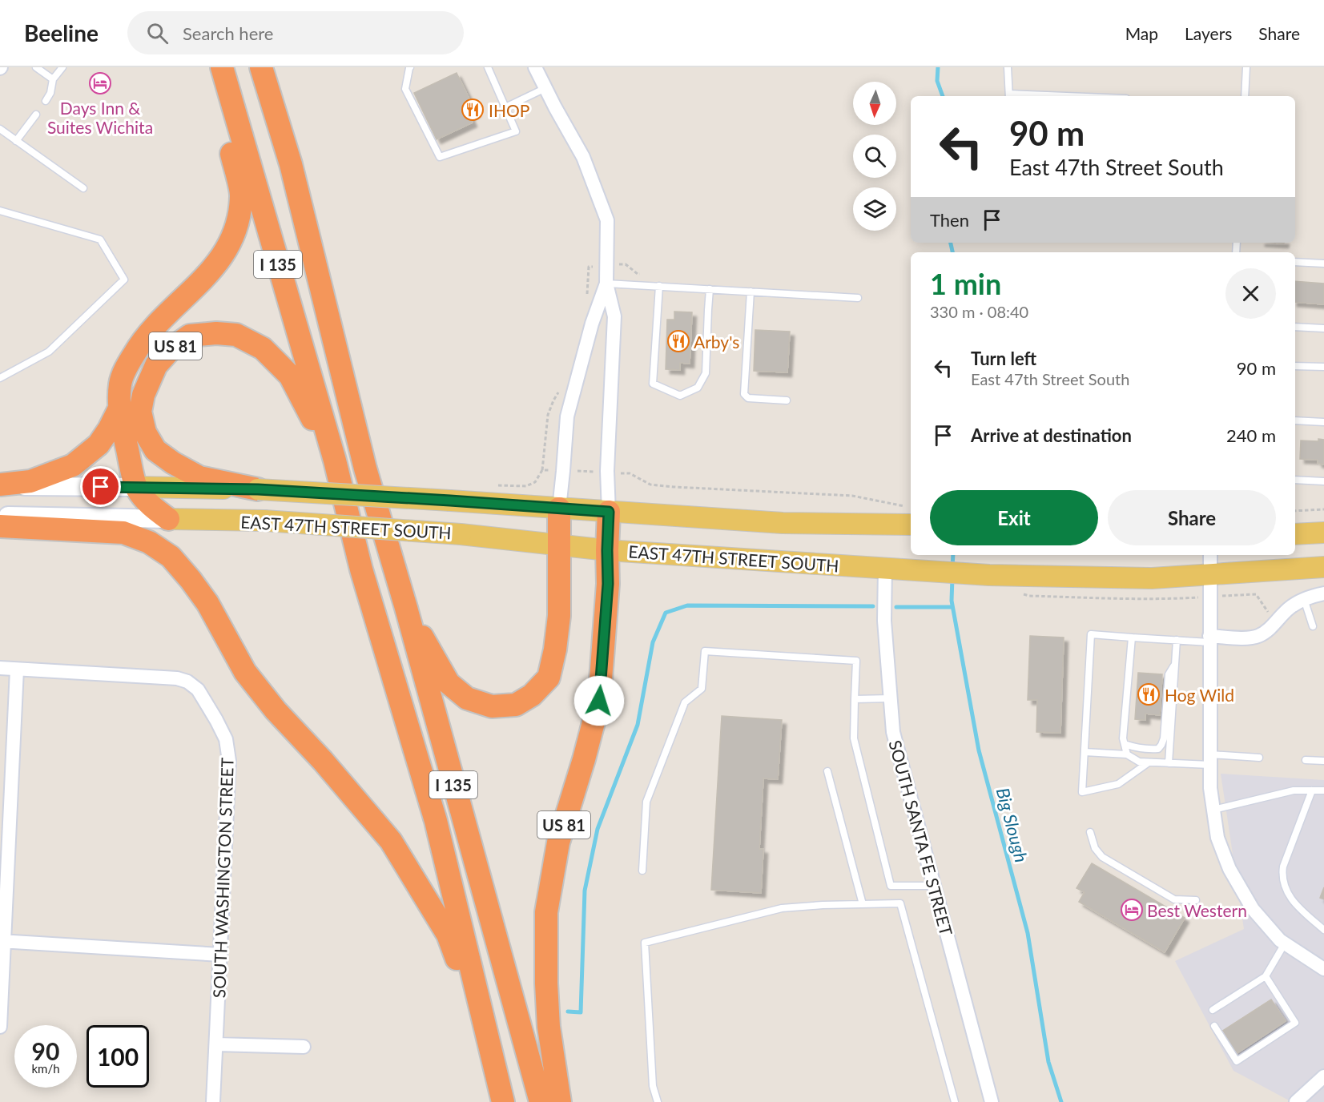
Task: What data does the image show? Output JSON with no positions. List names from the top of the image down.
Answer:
{
  "streets": {
    "highway": ["I 135", "US 81"],
    "main road": ["EAST 47TH STREET SOUTH"],
    "street": ["SOUTH SANTA FE STREET", "SOUTH WASHINGTON STREET"]
  },
  "crossings": [
    ["I 135", "US 81"],
    ["US 81", "EAST 47TH STREET SOUTH"],
    ["EAST 47TH STREET SOUTH", "SOUTH SANTA FE STREET"]
  ],
  "water": ["Big Slough"],
  "places": {
    "hotel": ["Days Inn & Suites Wichita", "Best Western"],
    "restaurant": ["IHOP", "Arby's", "Hog Wild"]
  },
  "north": "bottom",
  "page": {
    "header": "Beeline",
    "search": "Search here",
    "nav": ["Map", "Layers", "Share"],
    "turn": ["90 m", "East 47th Street South"],
    "then": "Then",
    "heading": ["1 min", "330 m · 08:40"],
    "list": [
      {
        "name": "Turn left",
        "note": "East 47th Street South",
        "value": "90 m"
      },
      {
        "name": "Arrive at destination",
        "value": "240 m"
      }
    ],
    "buttons": ["Exit", "Share"],
    "speed": "90 km/h",
    "limit": "100"
  }
}
